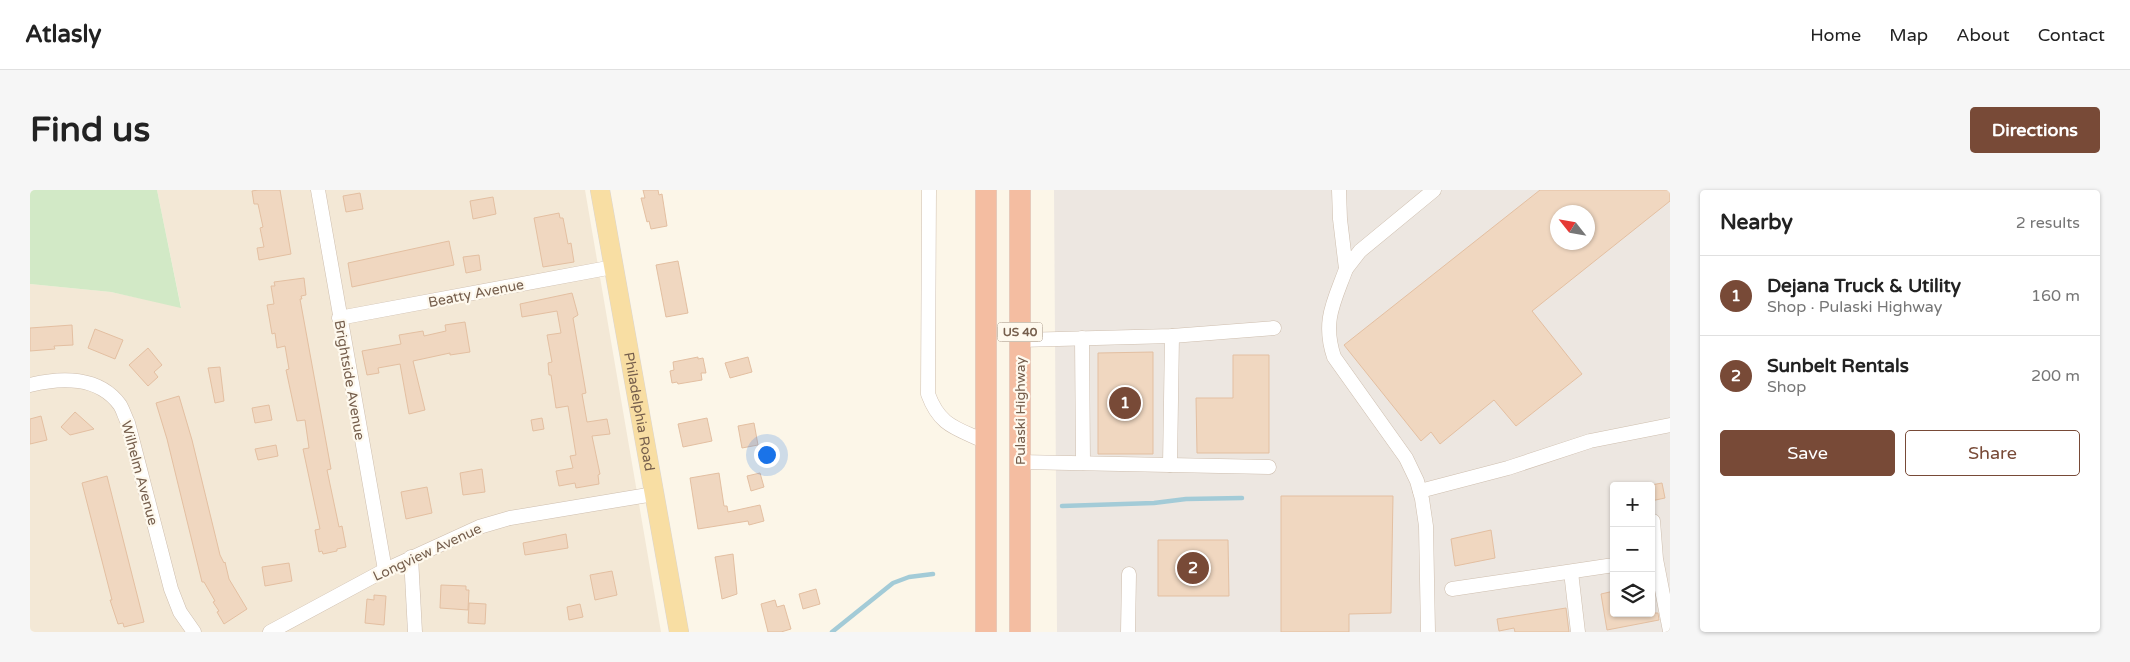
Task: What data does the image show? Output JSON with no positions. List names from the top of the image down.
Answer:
{
  "streets": {
    "highway": ["US 40", "Pulaski Highway"],
    "main road": ["Philadelphia Road"],
    "street": [
      "Beatty Avenue",
      "Brightside Avenue",
      "Wilhelm Avenue",
      "Longview Avenue"
    ]
  },
  "crossings": [
    ["Beatty Avenue", "Brightside Avenue"],
    ["Beatty Avenue", "Philadelphia Road"],
    ["Brightside Avenue", "Longview Avenue"],
    ["Philadelphia Road", "Longview Avenue"]
  ],
  "north": "top left",
  "page": {
    "header": "Atlasly",
    "nav": [
      "Home",
      "Map",
      "About",
      "Contact"
    ],
    "buttons": [
      "Directions",
      ["Save", "Share"]
    ],
    "title": "Find us",
    "heading": ["Nearby", "2 results"],
    "list": [
      {
        "mark": "1",
        "name": "Dejana Truck & Utility",
        "note": "Shop · Pulaski Highway",
        "value": "160 m"
      },
      {
        "mark": "2",
        "name": "Sunbelt Rentals",
        "note": "Shop",
        "value": "200 m"
      }
    ],
    "pins": ["1", "2"],
    "map_buttons": ["+", "−"]
  }
}
